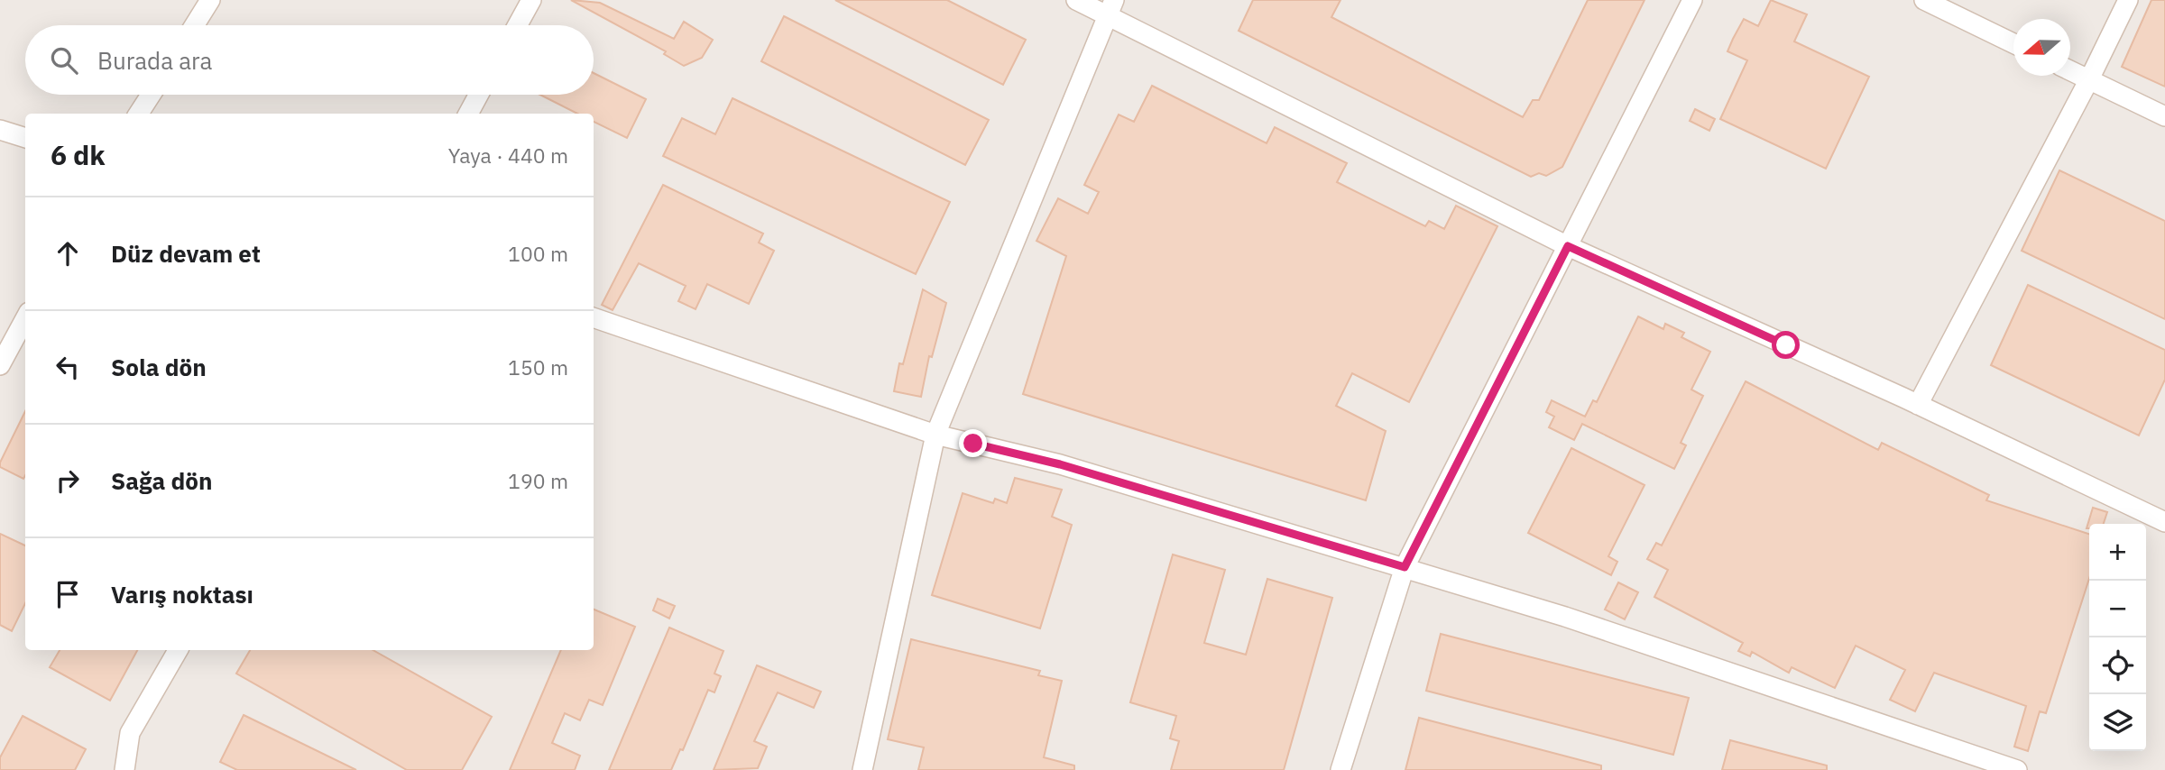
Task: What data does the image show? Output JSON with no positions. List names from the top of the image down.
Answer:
{
  "north": "left",
  "page": {
    "search": "Burada ara",
    "heading": ["6 dk", "Yaya · 440 m"],
    "list": [
      ["Düz devam et", "100 m"],
      ["Sola dön", "150 m"],
      ["Sağa dön", "190 m"],
      "Varış noktası"
    ],
    "map_buttons": ["+", "−"]
  }
}
